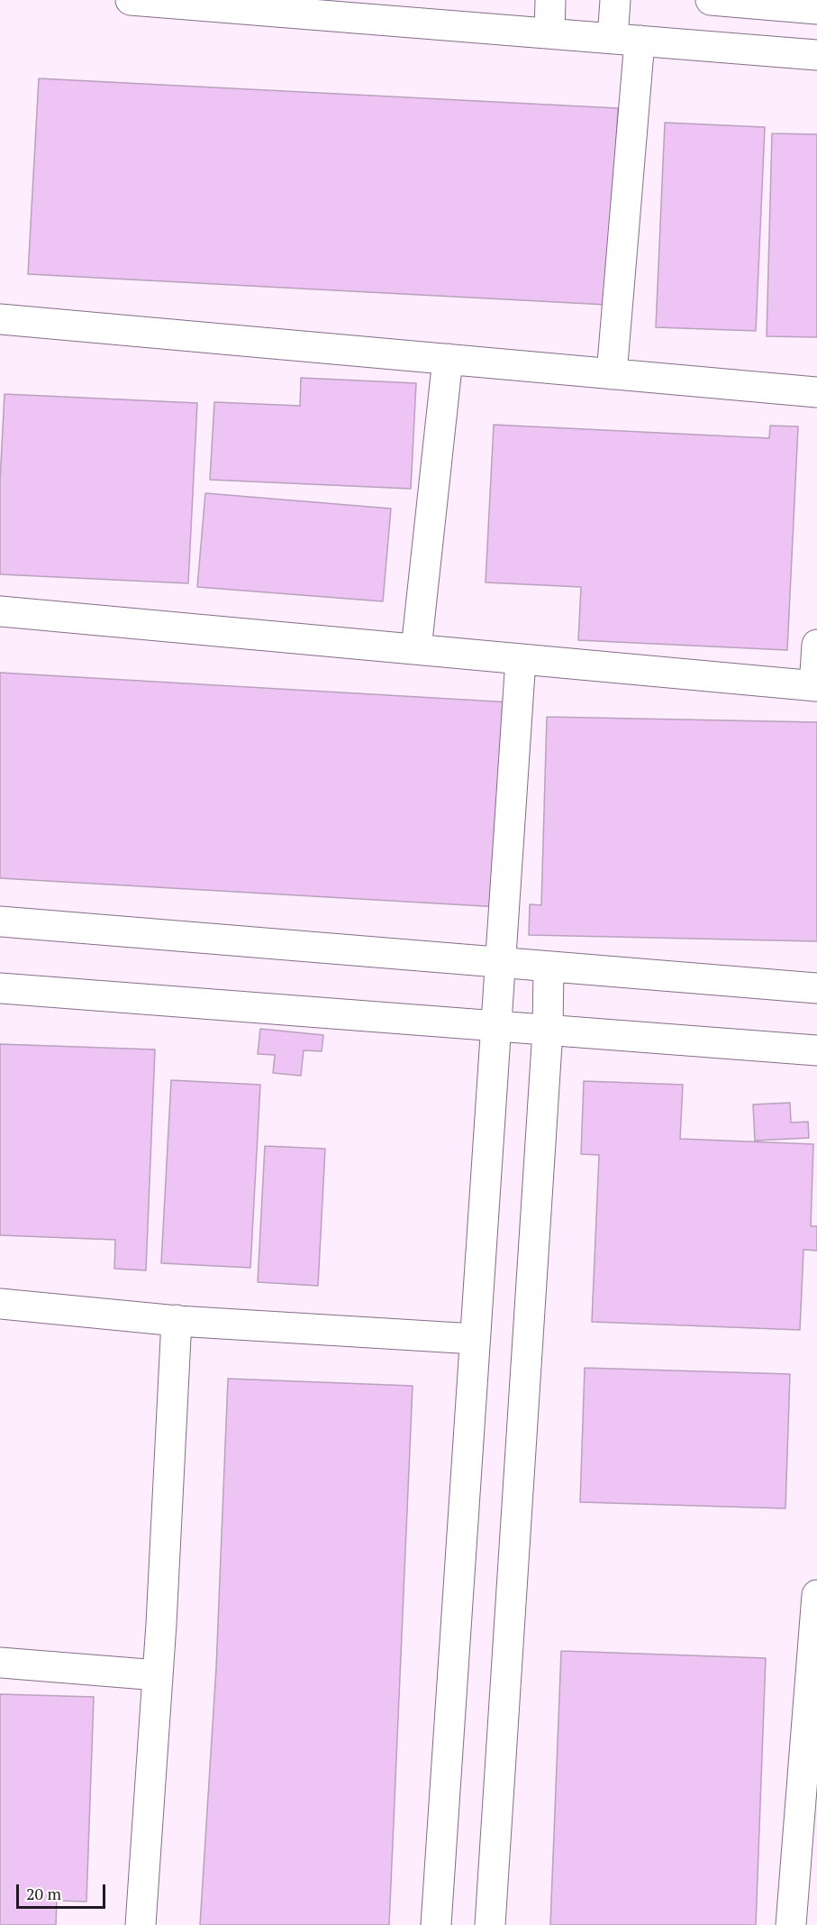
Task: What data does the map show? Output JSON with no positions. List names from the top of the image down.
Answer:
{
  "scale_bar": "20 m"
}
